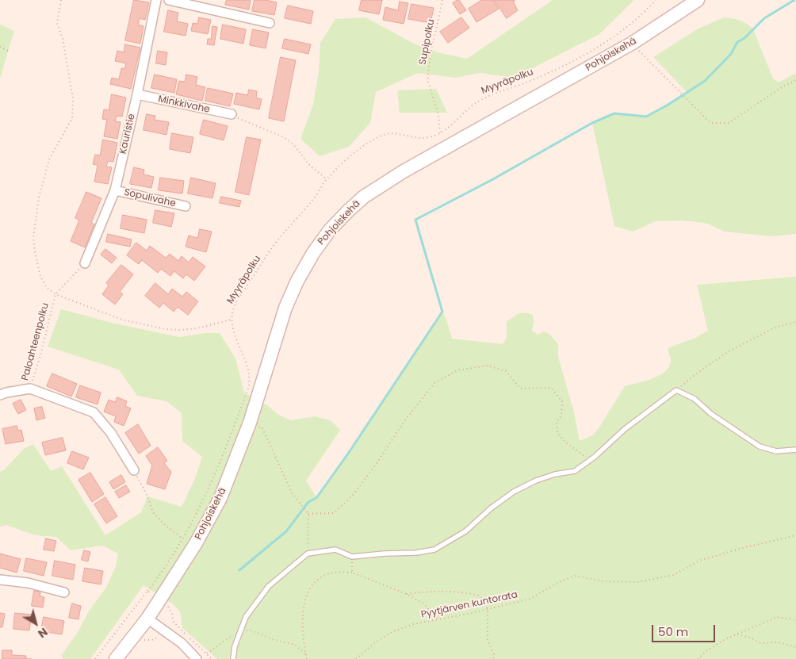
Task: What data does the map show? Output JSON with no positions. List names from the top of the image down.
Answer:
{
  "streets": {
    "main road": ["Pohjoiskehä"],
    "street": ["Minkkivahe", "Kauristie", "Sopulivahe"],
    "path": [
      "Supipolku",
      "Myyräpolku",
      "Paloahteenpolku",
      "Pyytjärven kuntorata"
    ]
  },
  "crossings": [
    ["Supipolku", "Myyräpolku"],
    ["Minkkivahe", "Kauristie"],
    ["Kauristie", "Sopulivahe"],
    ["Kauristie", "Paloahteenpolku"]
  ],
  "scale_bar": "50 m",
  "north": "bottom right"
}
